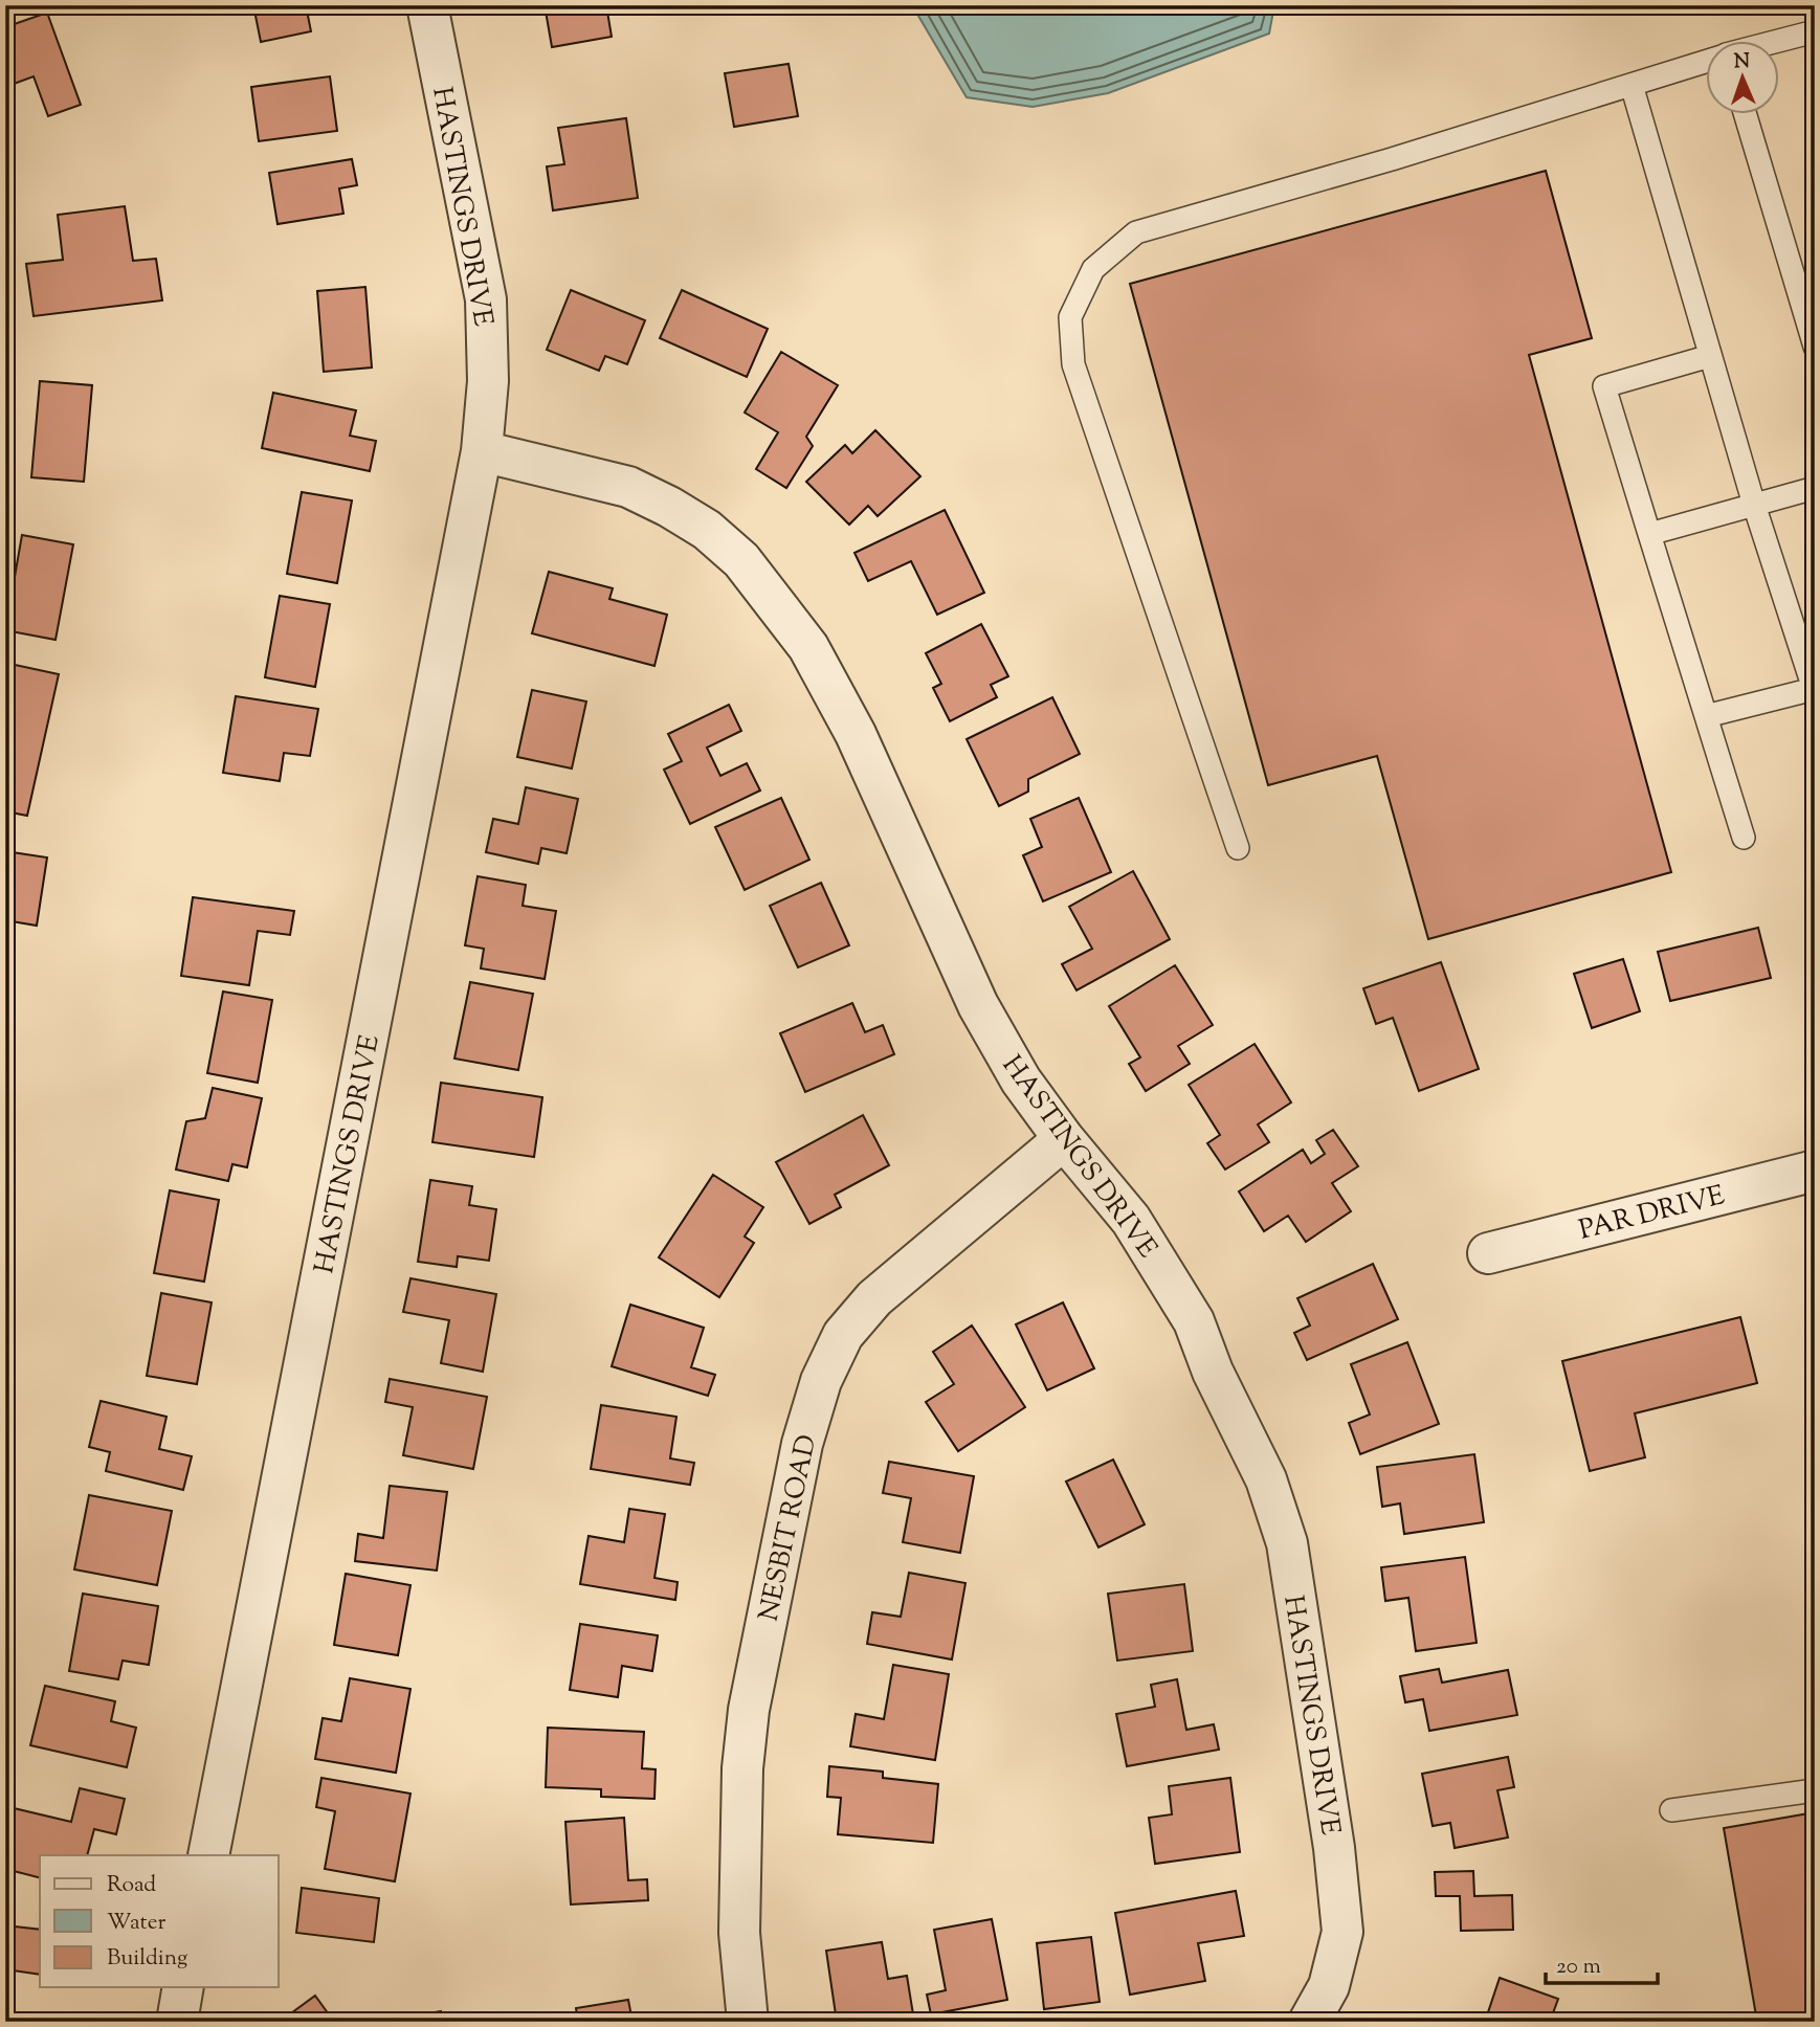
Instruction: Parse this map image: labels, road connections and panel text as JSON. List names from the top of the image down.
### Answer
{
  "streets": {
    "street": ["HASTINGS DRIVE", "PAR DRIVE", "NESBIT ROAD"]
  },
  "crossings": [
    ["HASTINGS DRIVE", "NESBIT ROAD"]
  ],
  "legend": ["Road", "Water", "Building"],
  "scale_bar": "20 m",
  "north": "top"
}
